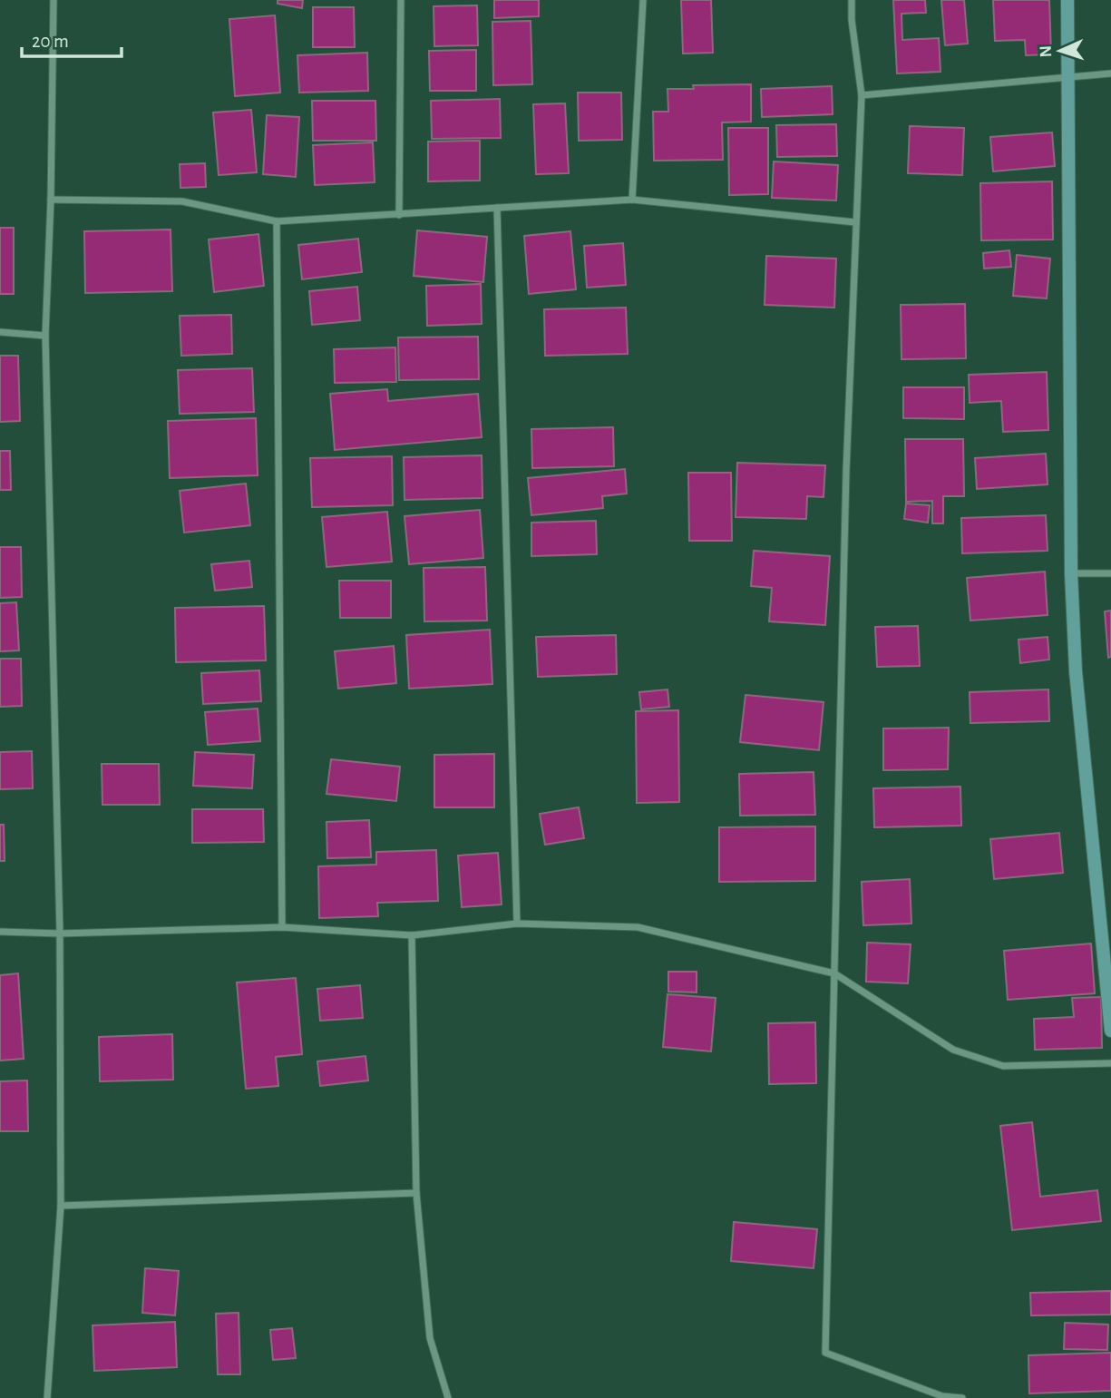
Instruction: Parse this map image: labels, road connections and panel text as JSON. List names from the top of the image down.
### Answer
{
  "scale_bar": "20 m",
  "north": "left"
}
